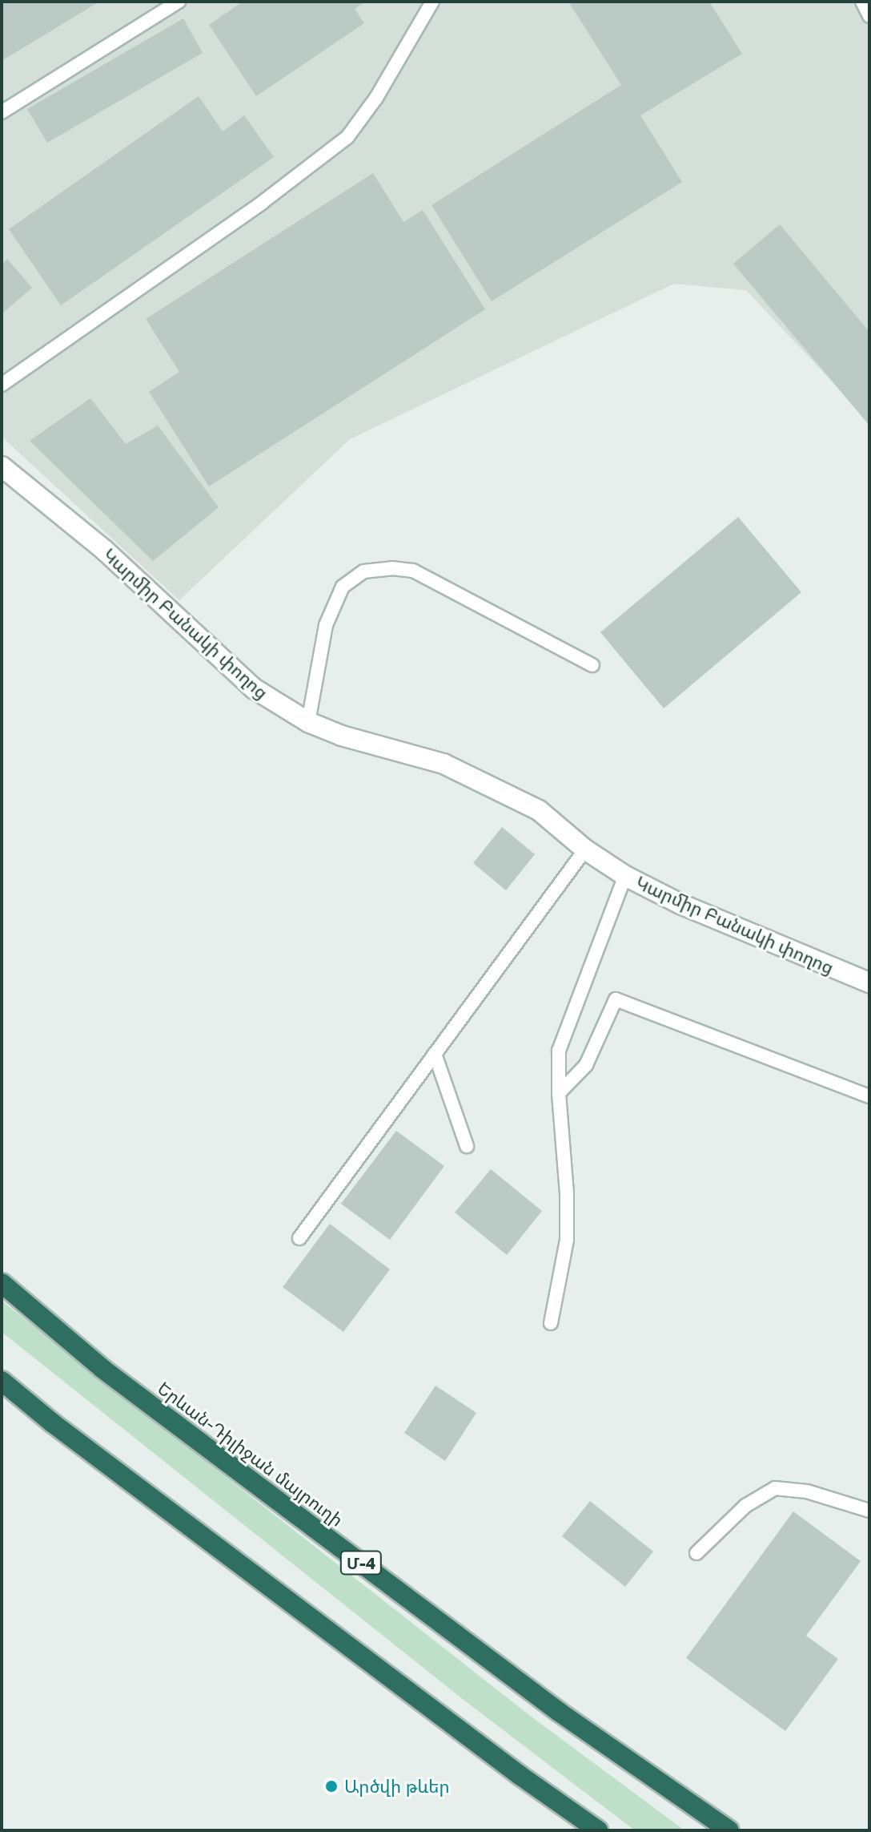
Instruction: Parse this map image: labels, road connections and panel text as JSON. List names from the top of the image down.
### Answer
{
  "streets": {
    "highway": ["Երևան-Դիլիջան մայրուղի", "Մ-4"],
    "street": ["Կարմիր Բանակի փողոց"]
  },
  "places": ["Արծվի թևեր"]
}
